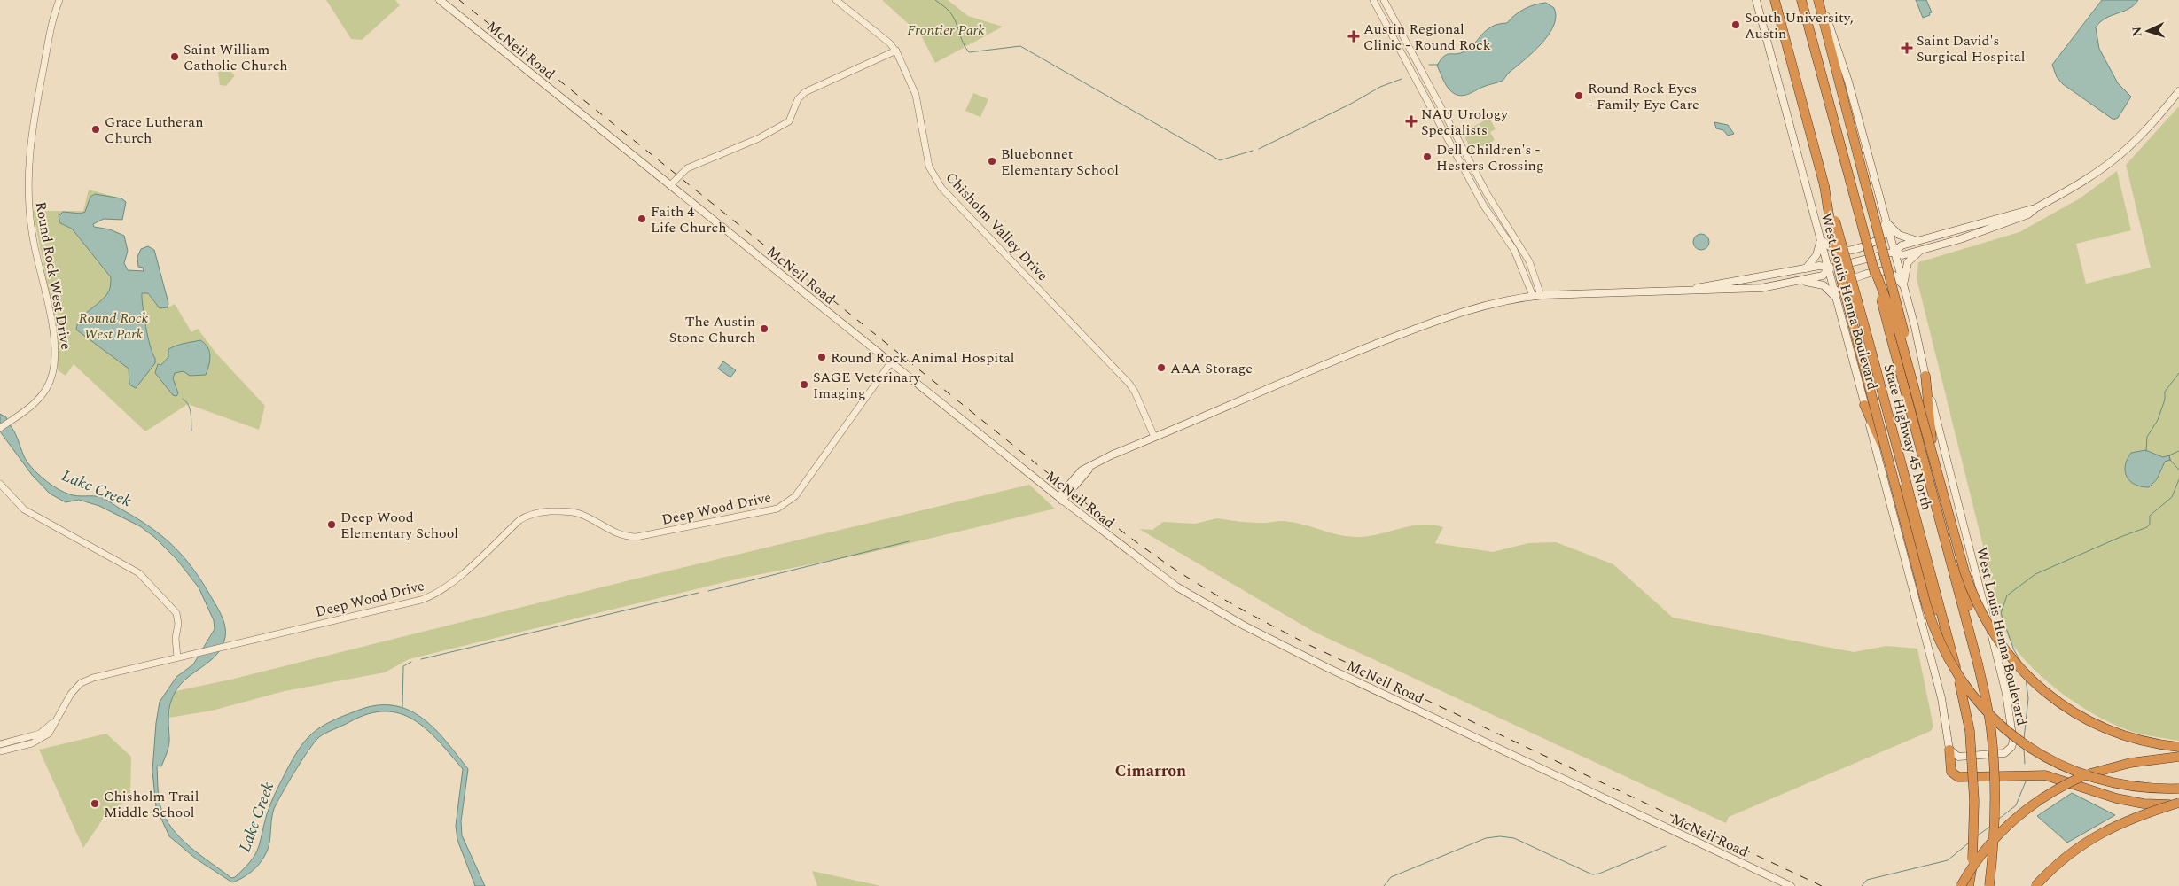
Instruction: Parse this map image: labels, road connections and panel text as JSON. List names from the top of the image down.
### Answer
{
  "streets": {
    "highway": ["State Highway 45 North"],
    "main road": ["McNeil Road", "West Louis Henna Boulevard"],
    "street": ["Chisholm Valley Drive", "Round Rock West Drive", "Deep Wood Drive"]
  },
  "crossings": [
    ["McNeil Road", "Deep Wood Drive"]
  ],
  "districts": ["Cimarron"],
  "water": ["Lake Creek"],
  "parks": ["Frontier Park", "Round Rock West Park"],
  "places": {
    "other": [
      "South University, Austin",
      "Saint William Catholic Church",
      "Round Rock Eyes - Family Eye Care",
      "Grace Lutheran Church",
      "Dell Children's - Hesters Crossing",
      "Bluebonnet Elementary School",
      "Faith 4 Life Church",
      "The Austin Stone Church",
      "Round Rock Animal Hospital",
      "AAA Storage",
      "SAGE Veterinary Imaging",
      "Deep Wood Elementary School",
      "Chisholm Trail Middle School"
    ],
    "health": ["Austin Regional Clinic - Round Rock", "Saint David's Surgical Hospital", "NAU Urology Specialists"]
  },
  "north": "left"
}
